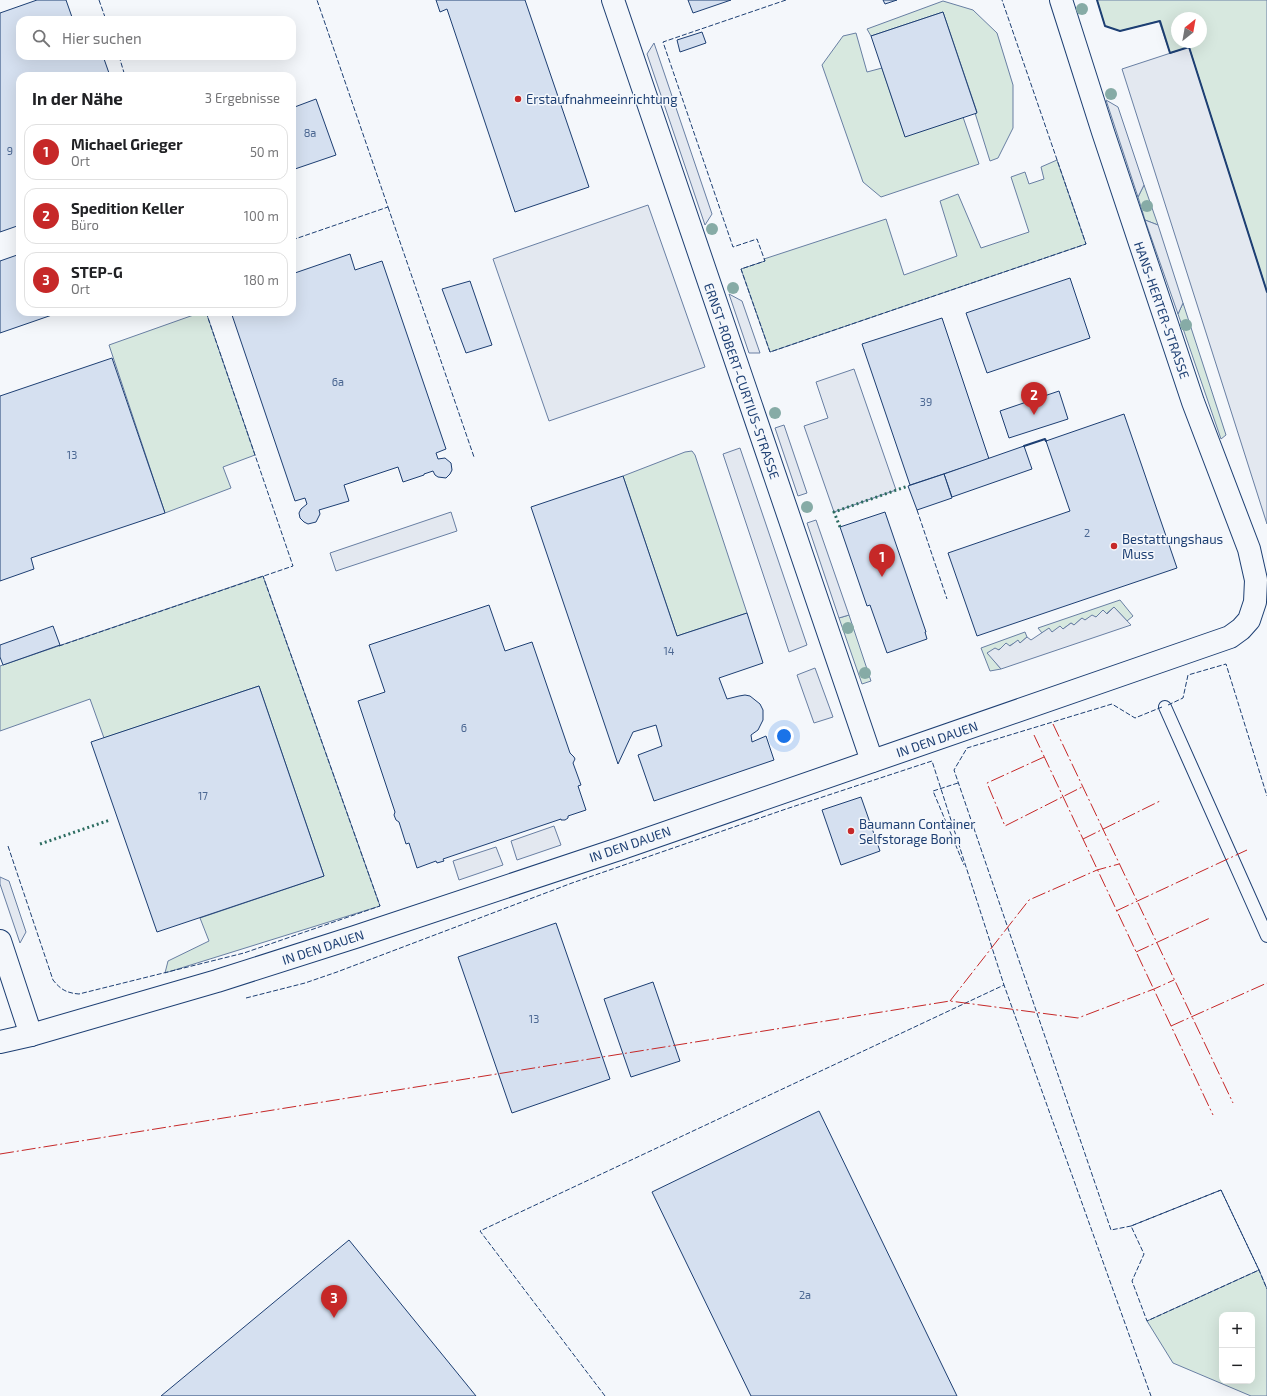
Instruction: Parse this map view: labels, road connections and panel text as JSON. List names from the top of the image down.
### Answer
{
  "streets": {
    "street": ["HANS-HERTER-STRASSE", "ERNST-ROBERT-CURTIUS-STRASSE", "IN DEN DAUEN"]
  },
  "crossings": [
    ["HANS-HERTER-STRASSE", "IN DEN DAUEN"],
    ["ERNST-ROBERT-CURTIUS-STRASSE", "IN DEN DAUEN"]
  ],
  "places": ["Erstaufnahmeeinrichtung", "Bestattungshaus Muss", "Baumann Container Selfstorage Bonn"],
  "house_numbers": [
    "8a",
    "9",
    "6a",
    "39",
    "13",
    "2",
    "14",
    "6",
    "17",
    "13",
    "2a"
  ],
  "north": "top right",
  "page": {
    "search": "Hier suchen",
    "heading": ["In der Nähe", "3 Ergebnisse"],
    "list": [
      {
        "mark": "1",
        "name": "Michael Grieger",
        "note": "Ort",
        "value": "50 m"
      },
      {
        "mark": "2",
        "name": "Spedition Keller",
        "note": "Büro",
        "value": "100 m"
      },
      {
        "mark": "3",
        "name": "STEP-G",
        "note": "Ort",
        "value": "180 m"
      }
    ],
    "pins": ["2", "1", "3"],
    "map_buttons": ["+", "−"]
  }
}
